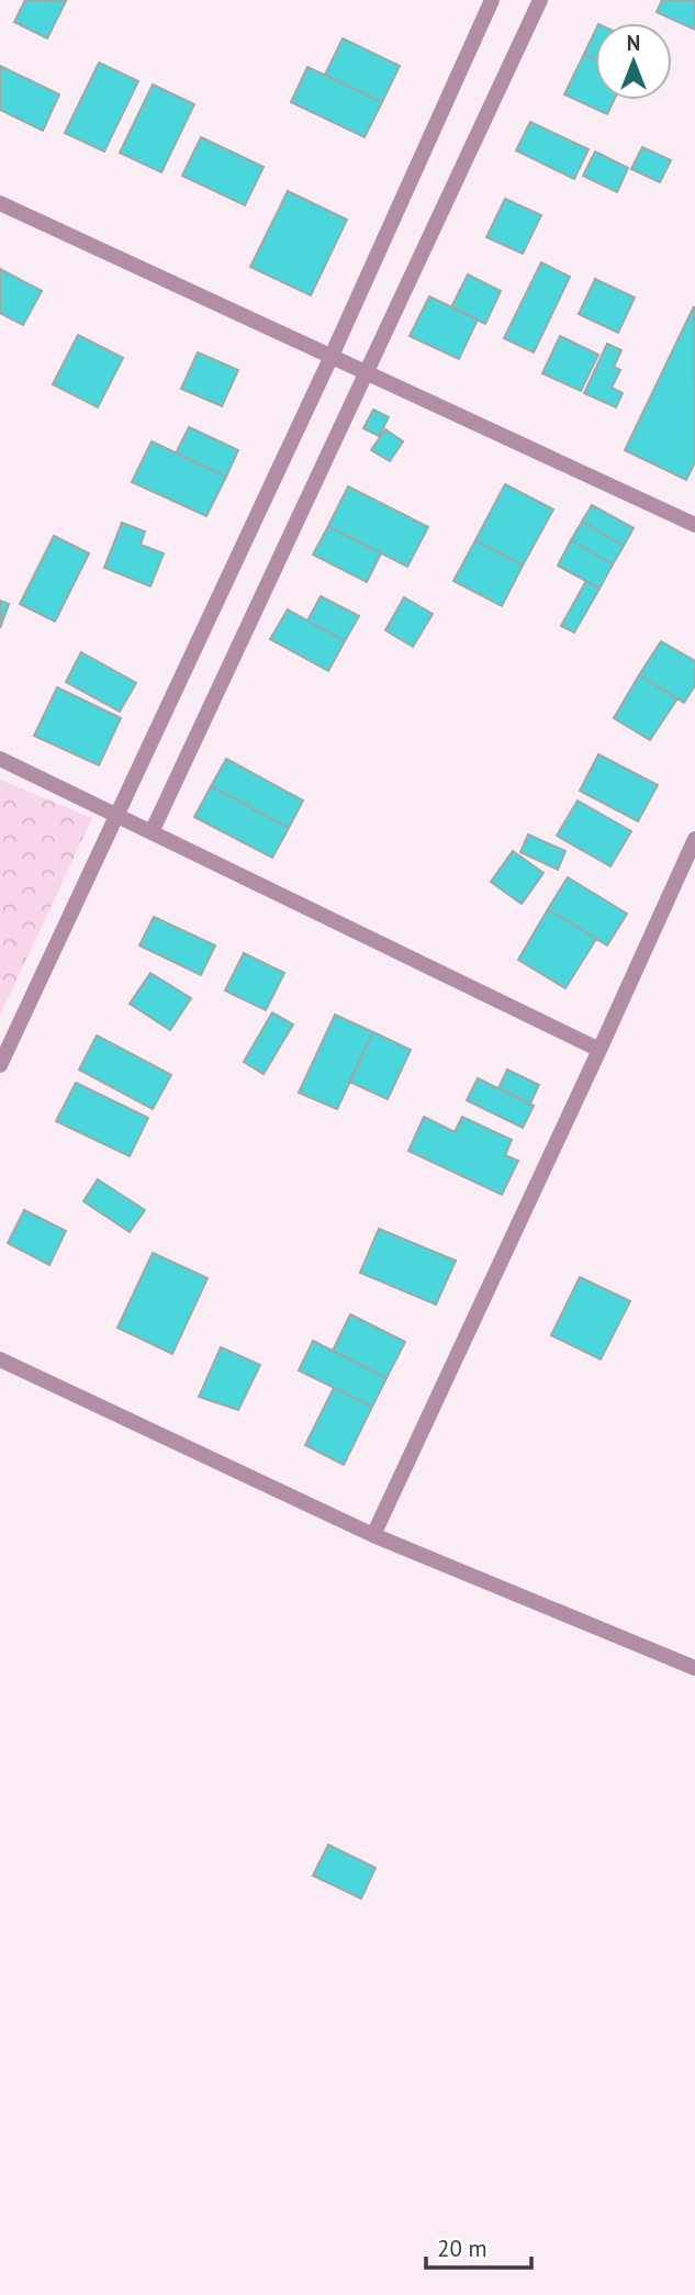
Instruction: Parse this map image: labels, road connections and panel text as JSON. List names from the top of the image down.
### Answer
{
  "scale_bar": "20 m",
  "north": "top"
}
